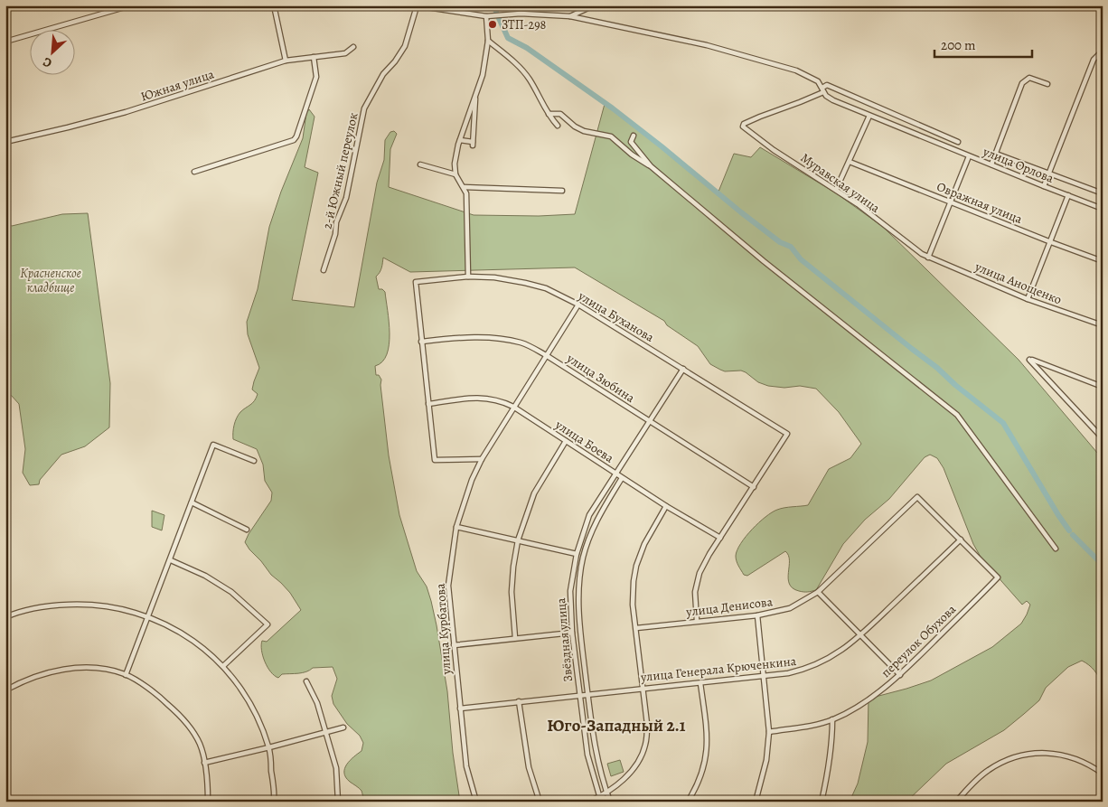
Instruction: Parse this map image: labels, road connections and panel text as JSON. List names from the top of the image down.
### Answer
{
  "streets": {
    "street": [
      "Южная улица",
      "улица Орлова",
      "2-й Южный переулок",
      "Муравская улица",
      "Овражная улица",
      "улица Анощенко",
      "улица Буханова",
      "улица Зюбина",
      "улица Боева",
      "улица Денисова",
      "улица Курбатова",
      "Звёздная улица",
      "переулок Обухова",
      "улица Генерала Крюченкина"
    ]
  },
  "crossings": [
    ["улица Орлова", "Муравская улица"],
    ["Муравская улица", "улица Анощенко"],
    ["улица Буханова", "улица Зюбина"],
    ["улица Буханова", "улица Курбатова"],
    ["улица Буханова", "Звёздная улица"],
    ["улица Зюбина", "улица Курбатова"],
    ["улица Зюбина", "Звёздная улица"],
    ["улица Боева", "улица Курбатова"],
    ["улица Боева", "Звёздная улица"],
    ["улица Денисова", "переулок Обухова"],
    ["улица Денисова", "улица Генерала Крюченкина"],
    ["улица Курбатова", "улица Генерала Крюченкина"],
    ["Звёздная улица", "улица Генерала Крюченкина"],
    ["переулок Обухова", "улица Генерала Крюченкина"]
  ],
  "districts": ["Юго-Западный 2.1"],
  "parks": ["Красненское кладбище"],
  "places": ["ЗТП-298"],
  "scale_bar": "200 m",
  "north": "bottom left"
}
